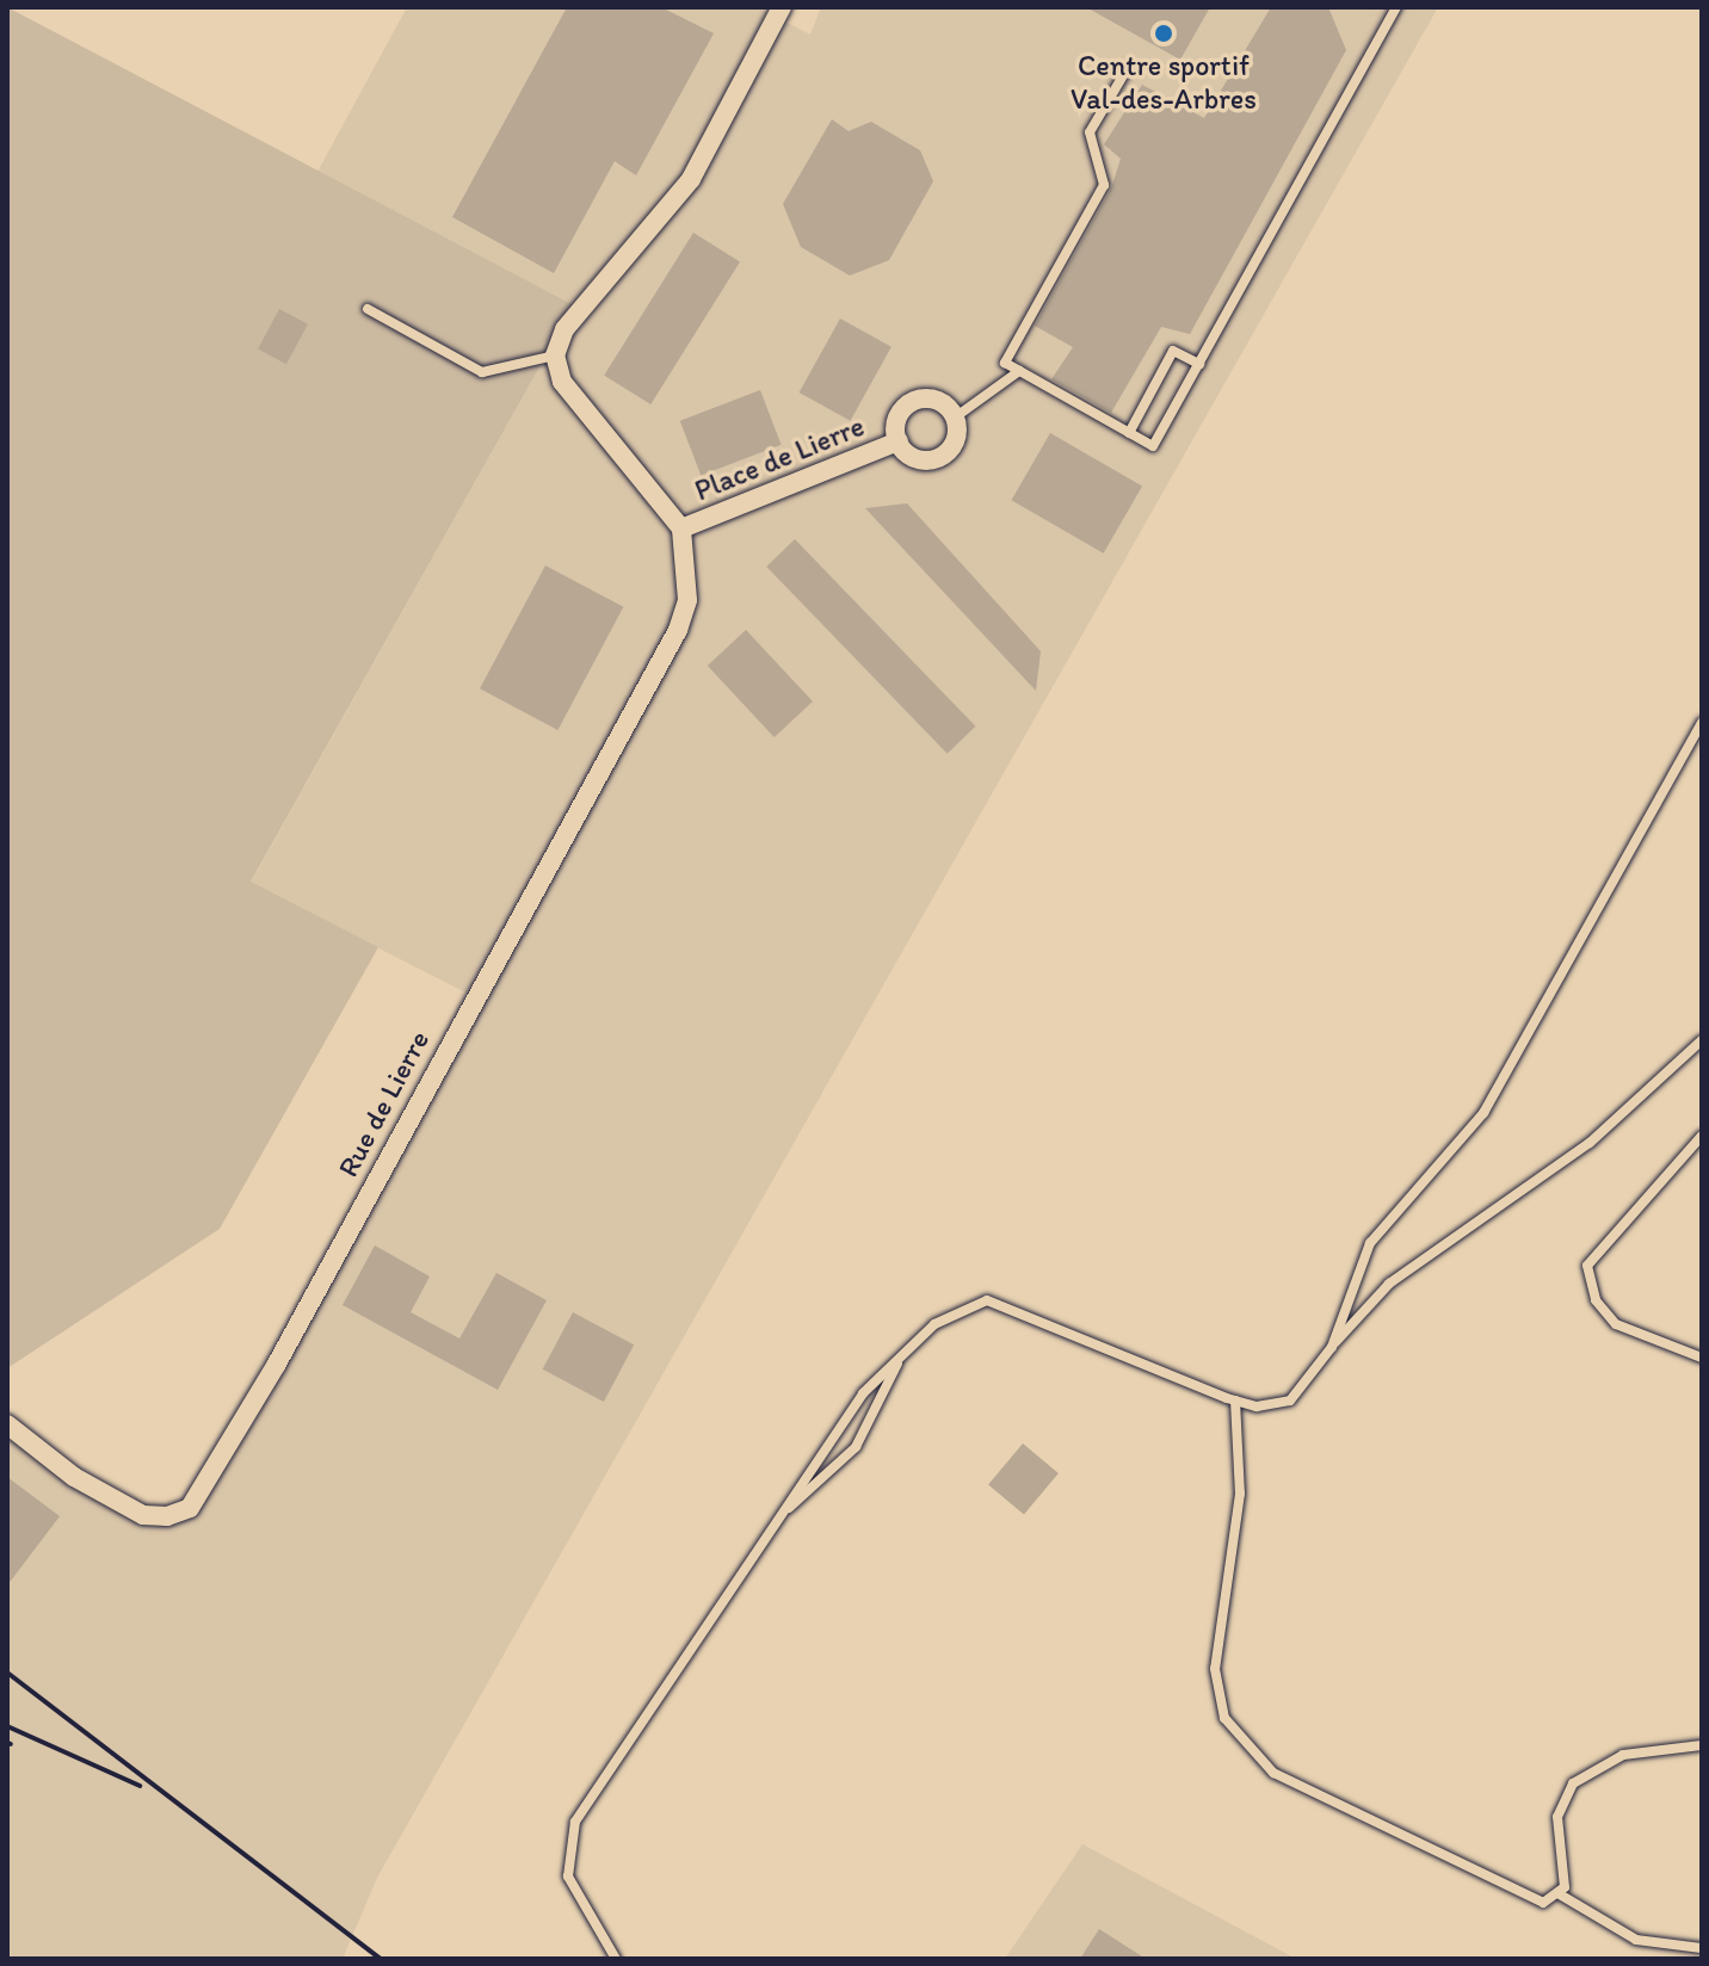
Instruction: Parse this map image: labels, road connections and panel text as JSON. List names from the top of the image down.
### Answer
{
  "streets": {
    "street": ["Place de Lierre", "Rue de Lierre"]
  },
  "crossings": [
    ["Place de Lierre", "Rue de Lierre"]
  ],
  "places": ["Centre sportif Val-des-Arbres"]
}
